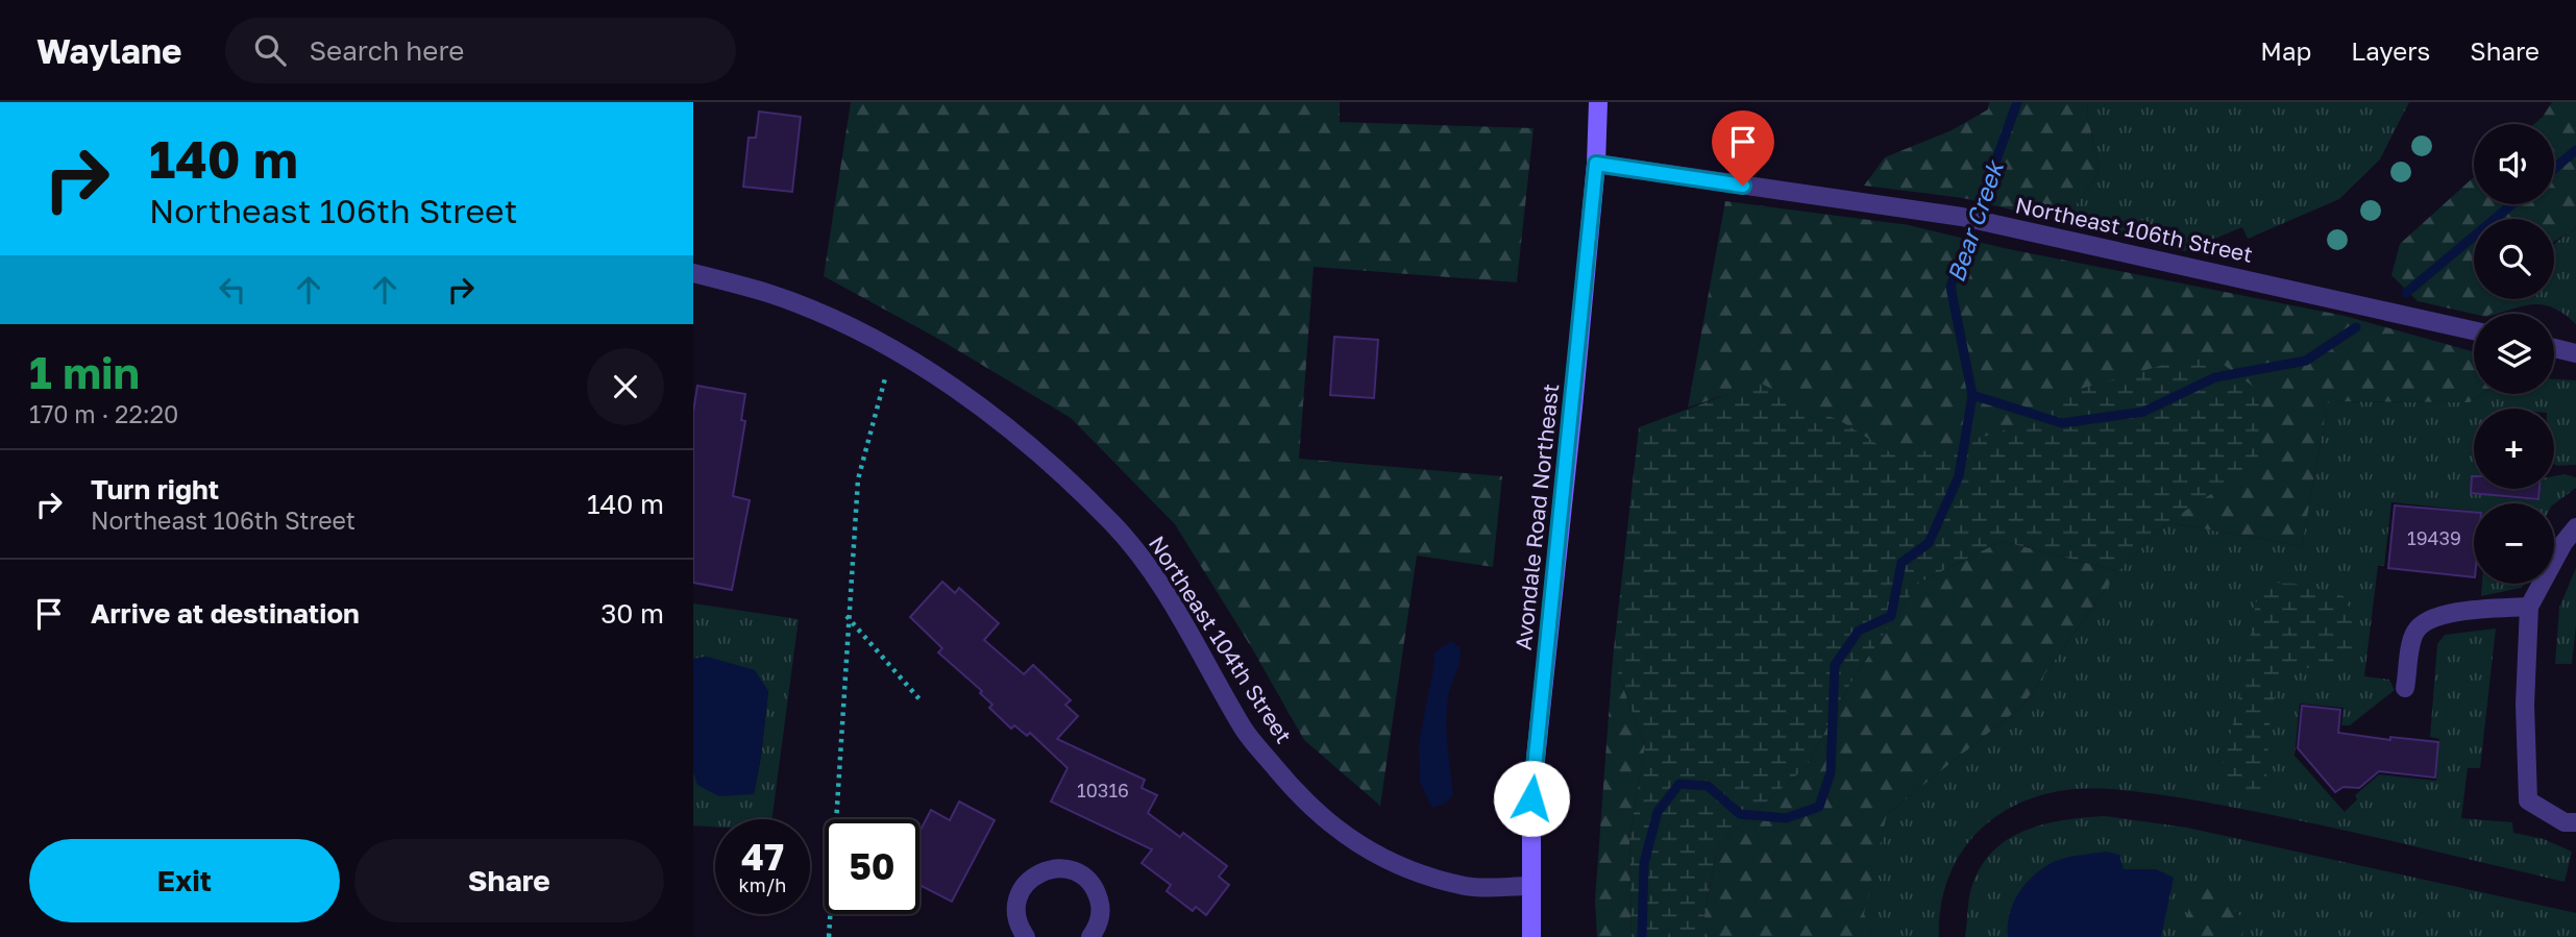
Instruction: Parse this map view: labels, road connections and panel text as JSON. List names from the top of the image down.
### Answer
{
  "streets": {
    "main road": ["Avondale Road Northeast"],
    "street": ["Northeast 106th Street", "Northeast 104th Street"]
  },
  "crossings": [
    ["Northeast 106th Street", "Avondale Road Northeast"],
    ["Avondale Road Northeast", "Northeast 104th Street"]
  ],
  "water": ["Bear Creek"],
  "house_numbers": ["19439", "10316"],
  "page": {
    "header": "Waylane",
    "search": "Search here",
    "nav": ["Map", "Layers", "Share"],
    "turn": ["140 m", "Northeast 106th Street"],
    "map_buttons": ["+", "−"],
    "heading": ["1 min", "170 m · 22:20"],
    "list": [
      {
        "name": "Turn right",
        "note": "Northeast 106th Street",
        "value": "140 m"
      },
      {
        "name": "Arrive at destination",
        "value": "30 m"
      }
    ],
    "speed": "47 km/h",
    "limit": "50",
    "buttons": ["Exit", "Share"]
  }
}
